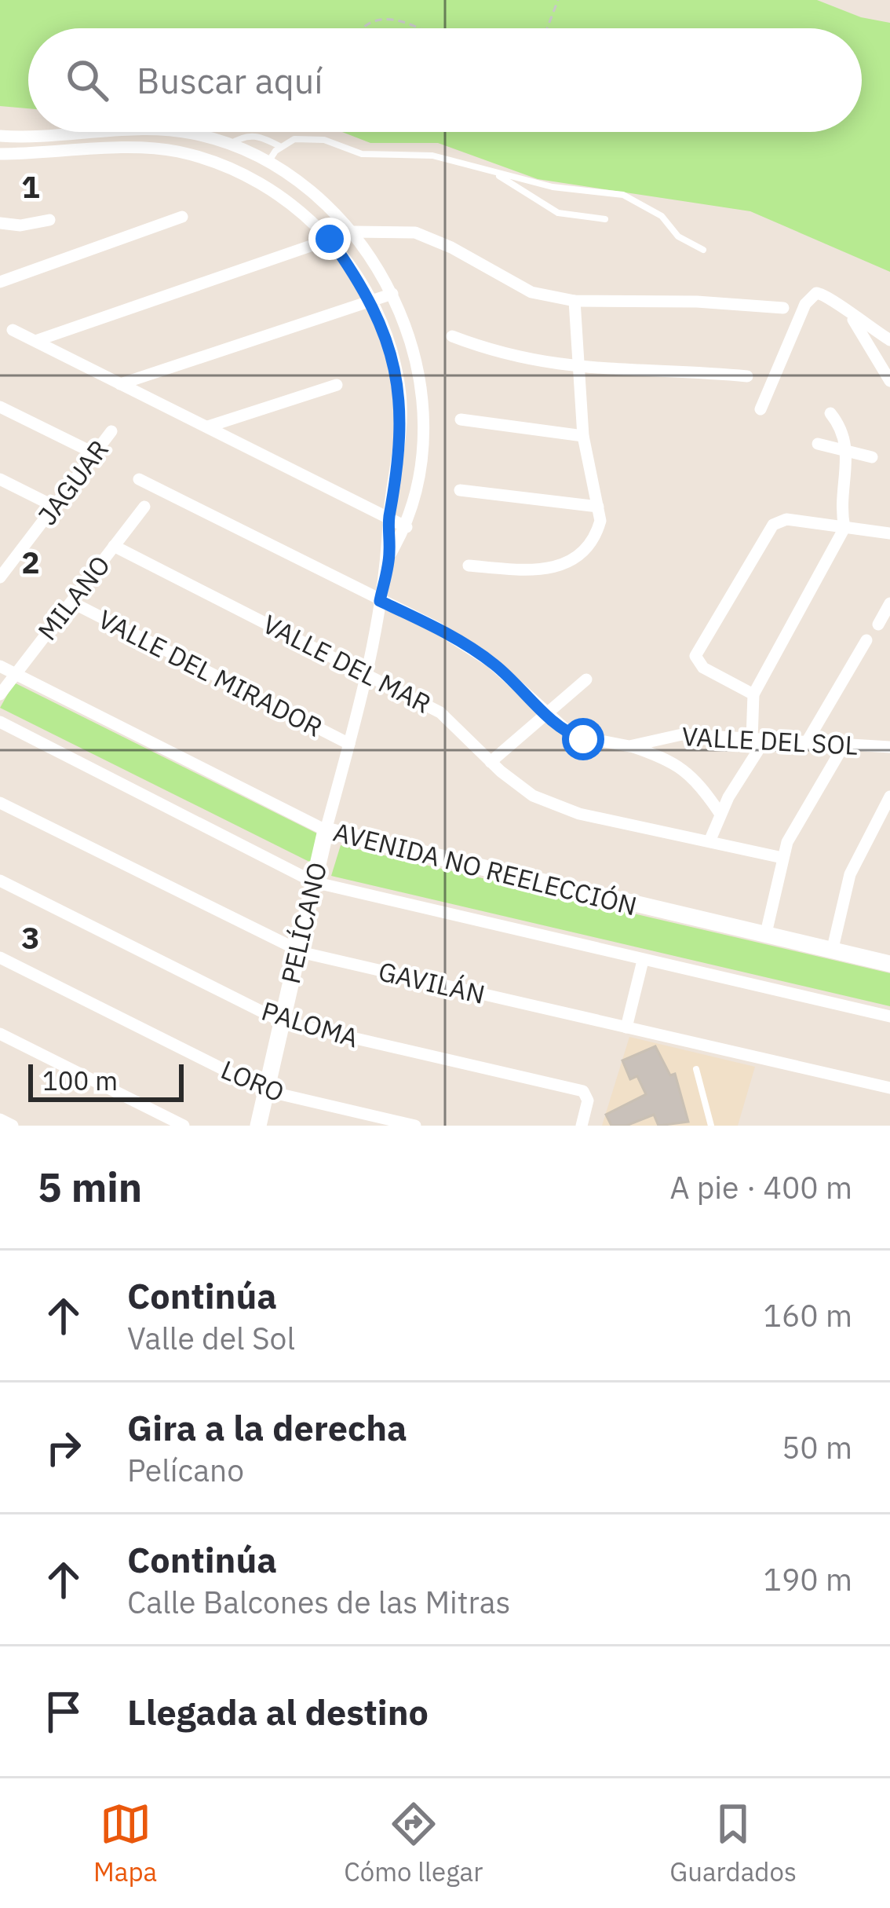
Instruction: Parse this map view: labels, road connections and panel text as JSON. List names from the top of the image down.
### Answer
{
  "streets": {
    "street": [
      "JAGUAR",
      "MILANO",
      "VALLE DEL MAR",
      "VALLE DEL MIRADOR",
      "VALLE DEL SOL",
      "AVENIDA NO REELECCIÓN",
      "PELÍCANO",
      "GAVILÁN",
      "PALOMA",
      "LORO"
    ]
  },
  "crossings": [
    ["MILANO", "VALLE DEL MAR"],
    ["MILANO", "VALLE DEL MIRADOR"],
    ["MILANO", "AVENIDA NO REELECCIÓN"],
    ["VALLE DEL MAR", "PELÍCANO"],
    ["VALLE DEL MIRADOR", "PELÍCANO"],
    ["VALLE DEL SOL", "PELÍCANO"],
    ["AVENIDA NO REELECCIÓN", "PELÍCANO"],
    ["PELÍCANO", "GAVILÁN"],
    ["PELÍCANO", "PALOMA"],
    ["PELÍCANO", "LORO"]
  ],
  "scale_bar": "100 m",
  "page": {
    "search": "Buscar aquí",
    "scale": "100 m",
    "heading": ["5 min", "A pie · 400 m"],
    "list": [
      ["Continúa", "Valle del Sol", "160 m"],
      ["Gira a la derecha", "Pelícano", "50 m"],
      ["Continúa", "Calle Balcones de las Mitras", "190 m"],
      "Llegada al destino"
    ],
    "nav": ["Mapa", "Cómo llegar", "Guardados"]
  },
  "grid": {
    "rows": ["1", "2", "3"]
  }
}
